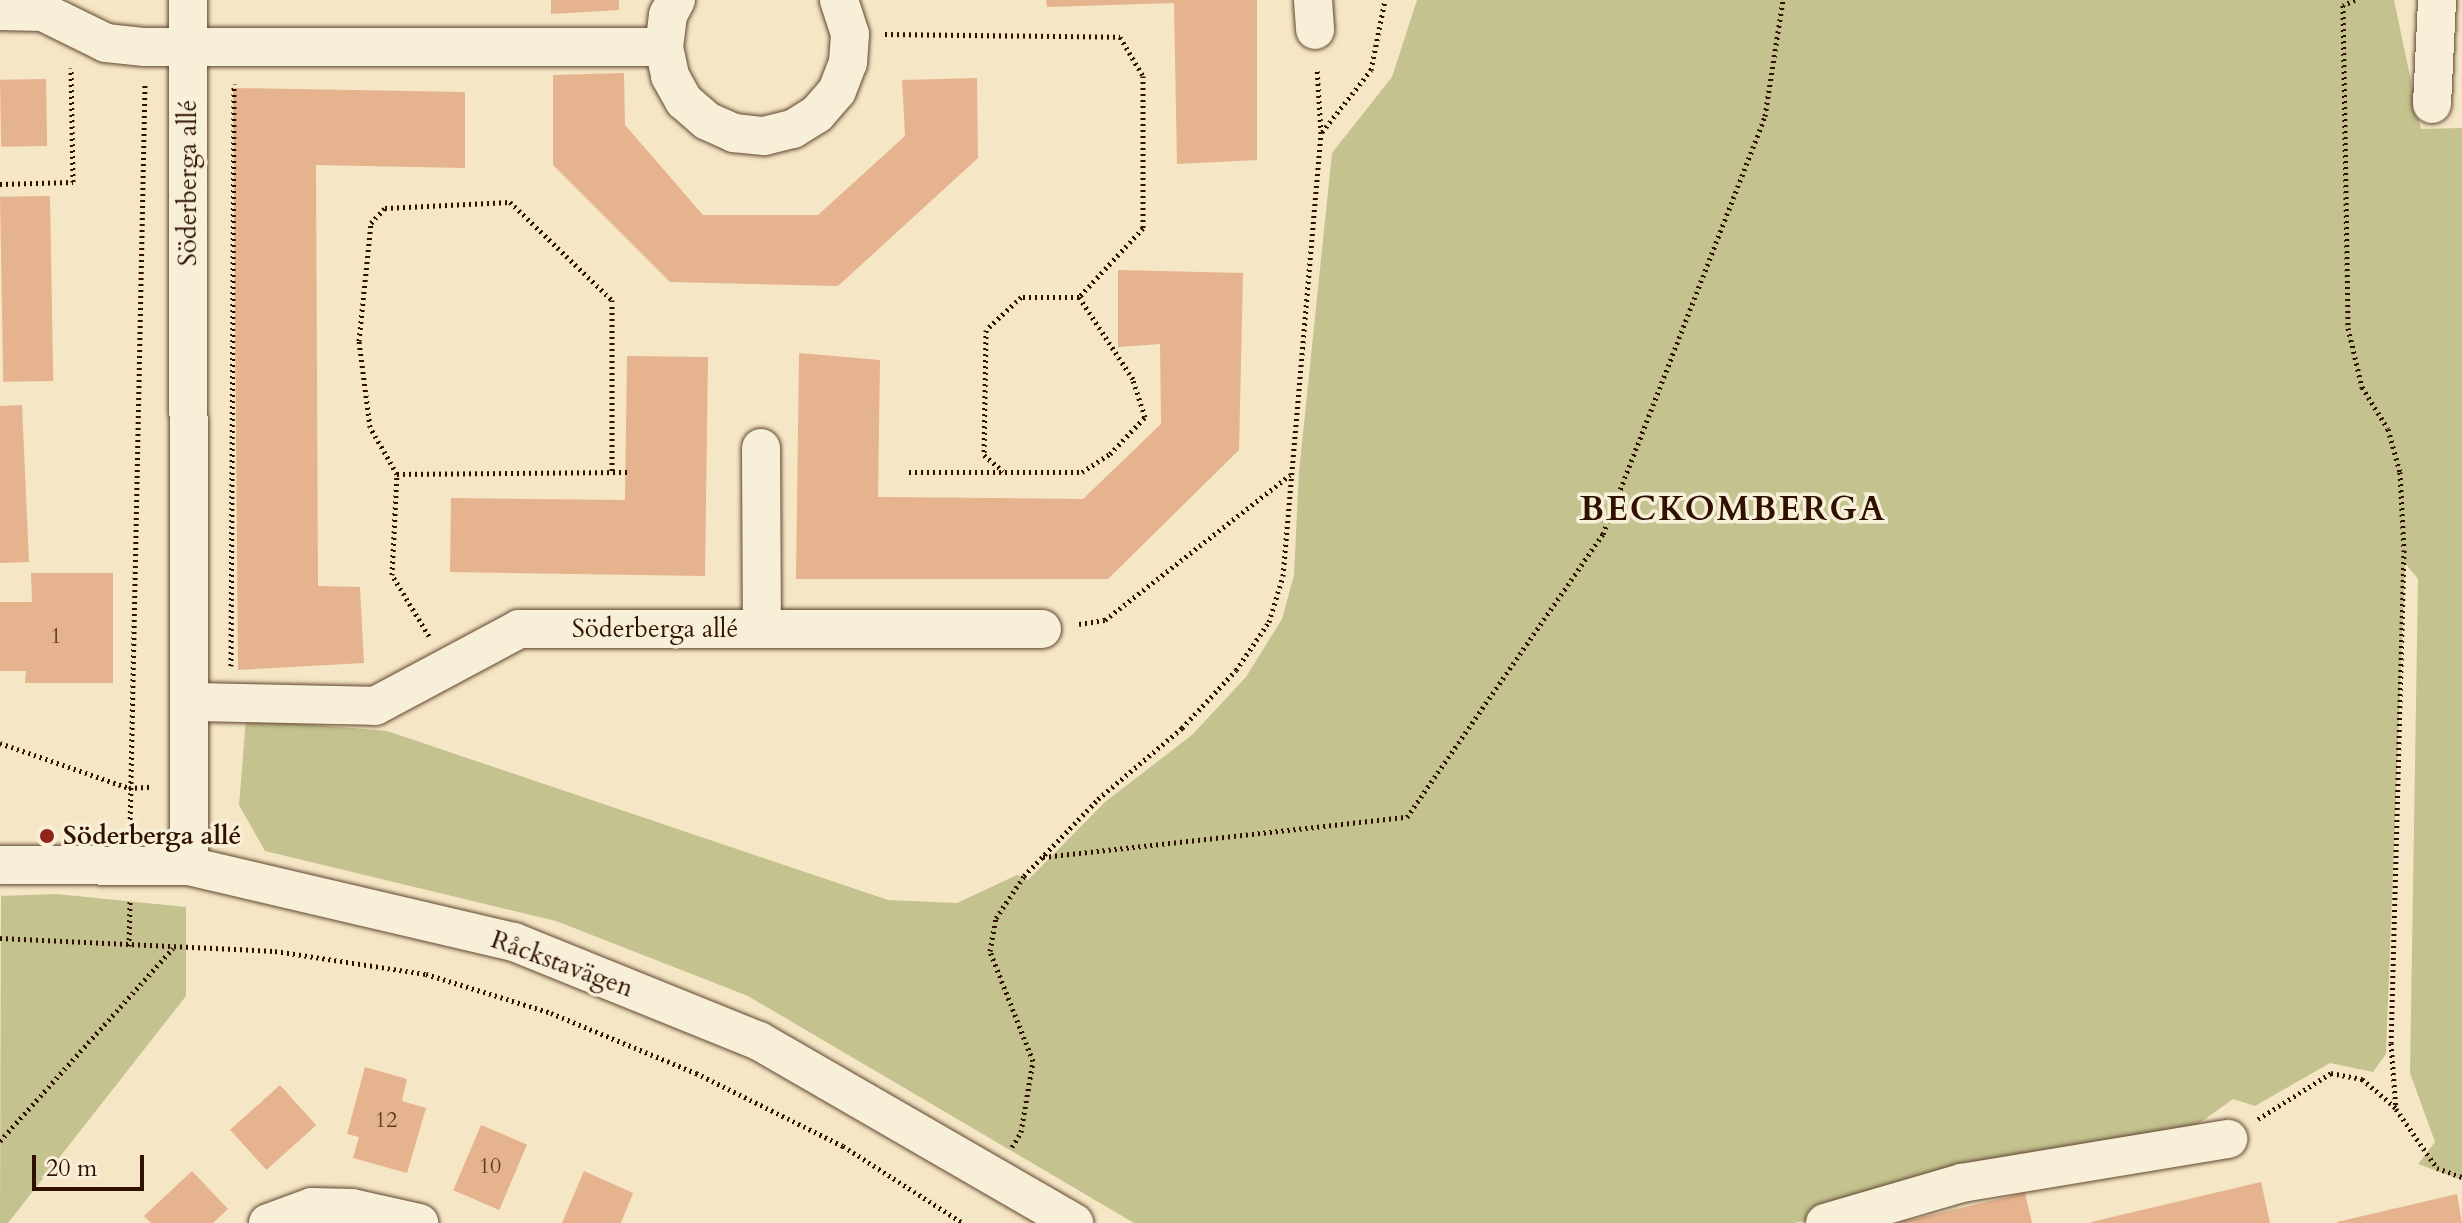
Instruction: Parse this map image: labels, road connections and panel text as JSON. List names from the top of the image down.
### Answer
{
  "streets": {
    "street": ["Söderberga allé", "Råckstavägen"]
  },
  "crossings": [
    ["Söderberga allé", "Råckstavägen"]
  ],
  "districts": ["BECKOMBERGA"],
  "places": ["Söderberga allé"],
  "house_numbers": ["1", "12", "10"],
  "scale_bar": "20 m"
}
